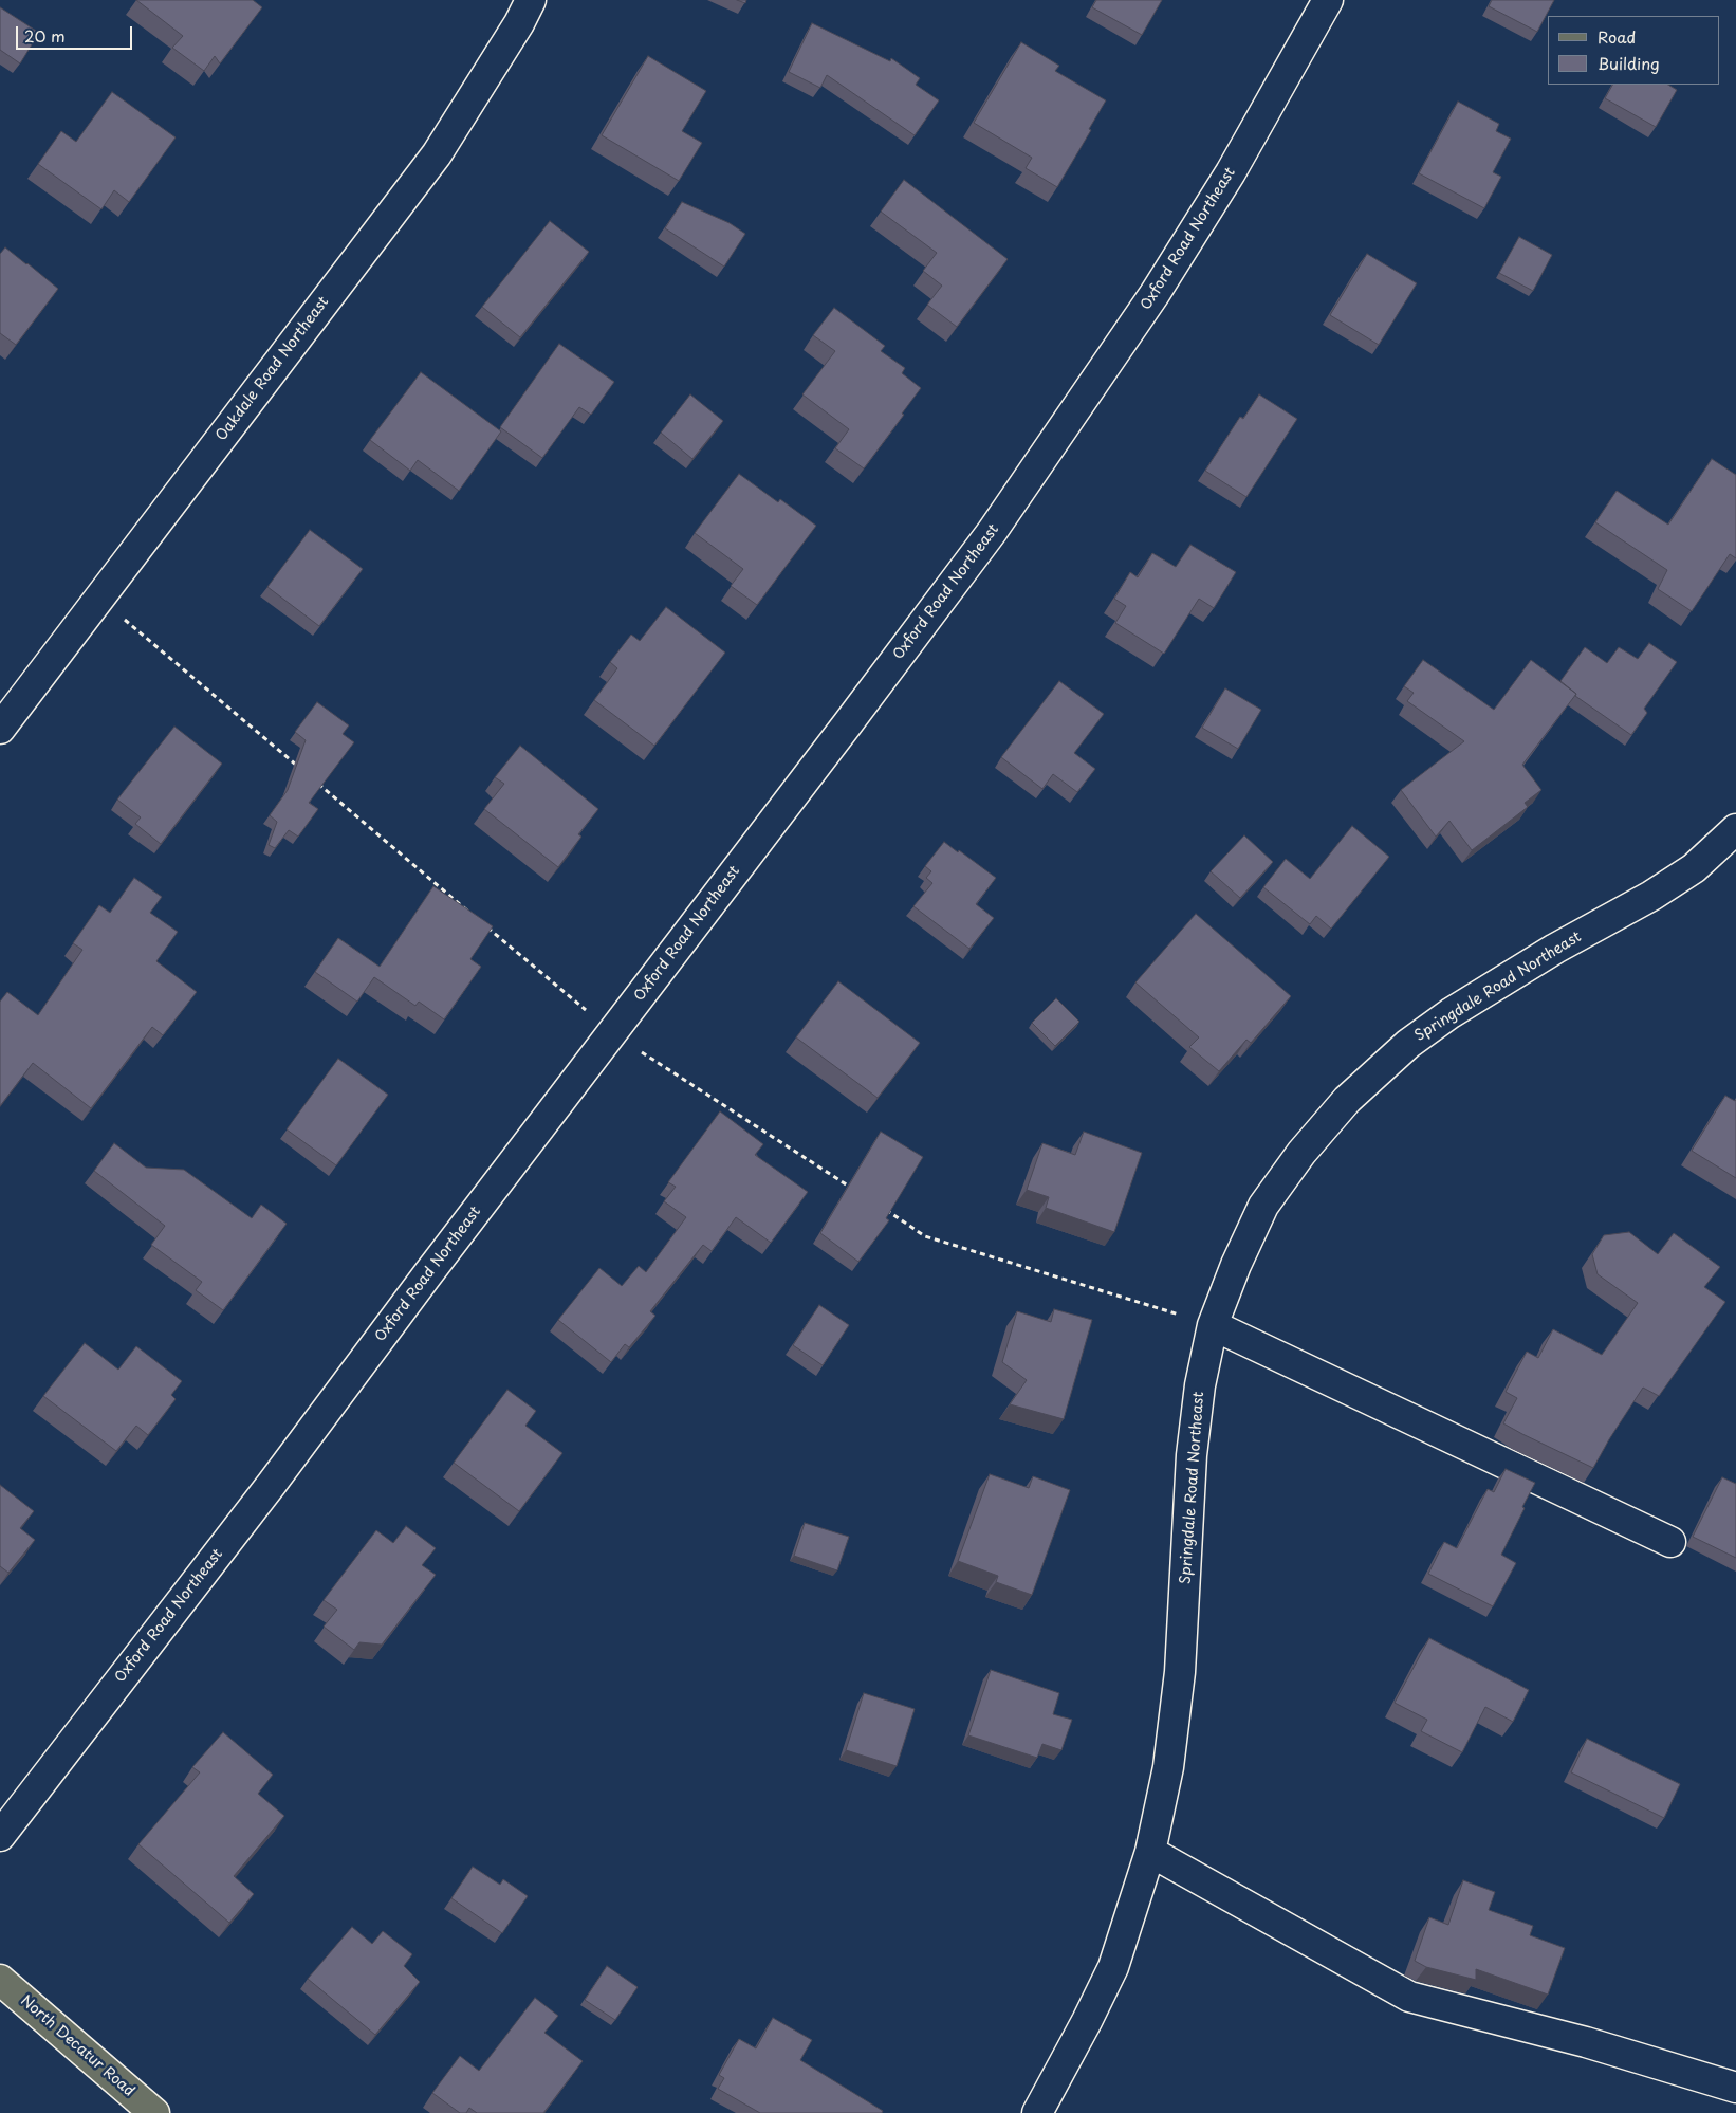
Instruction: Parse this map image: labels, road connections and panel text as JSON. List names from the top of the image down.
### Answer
{
  "streets": {
    "main road": ["North Decatur Road"],
    "street": ["Oxford Road Northeast", "Oakdale Road Northeast", "Springdale Road Northeast"]
  },
  "legend": ["Road", "Building"],
  "scale_bar": "20 m"
}
